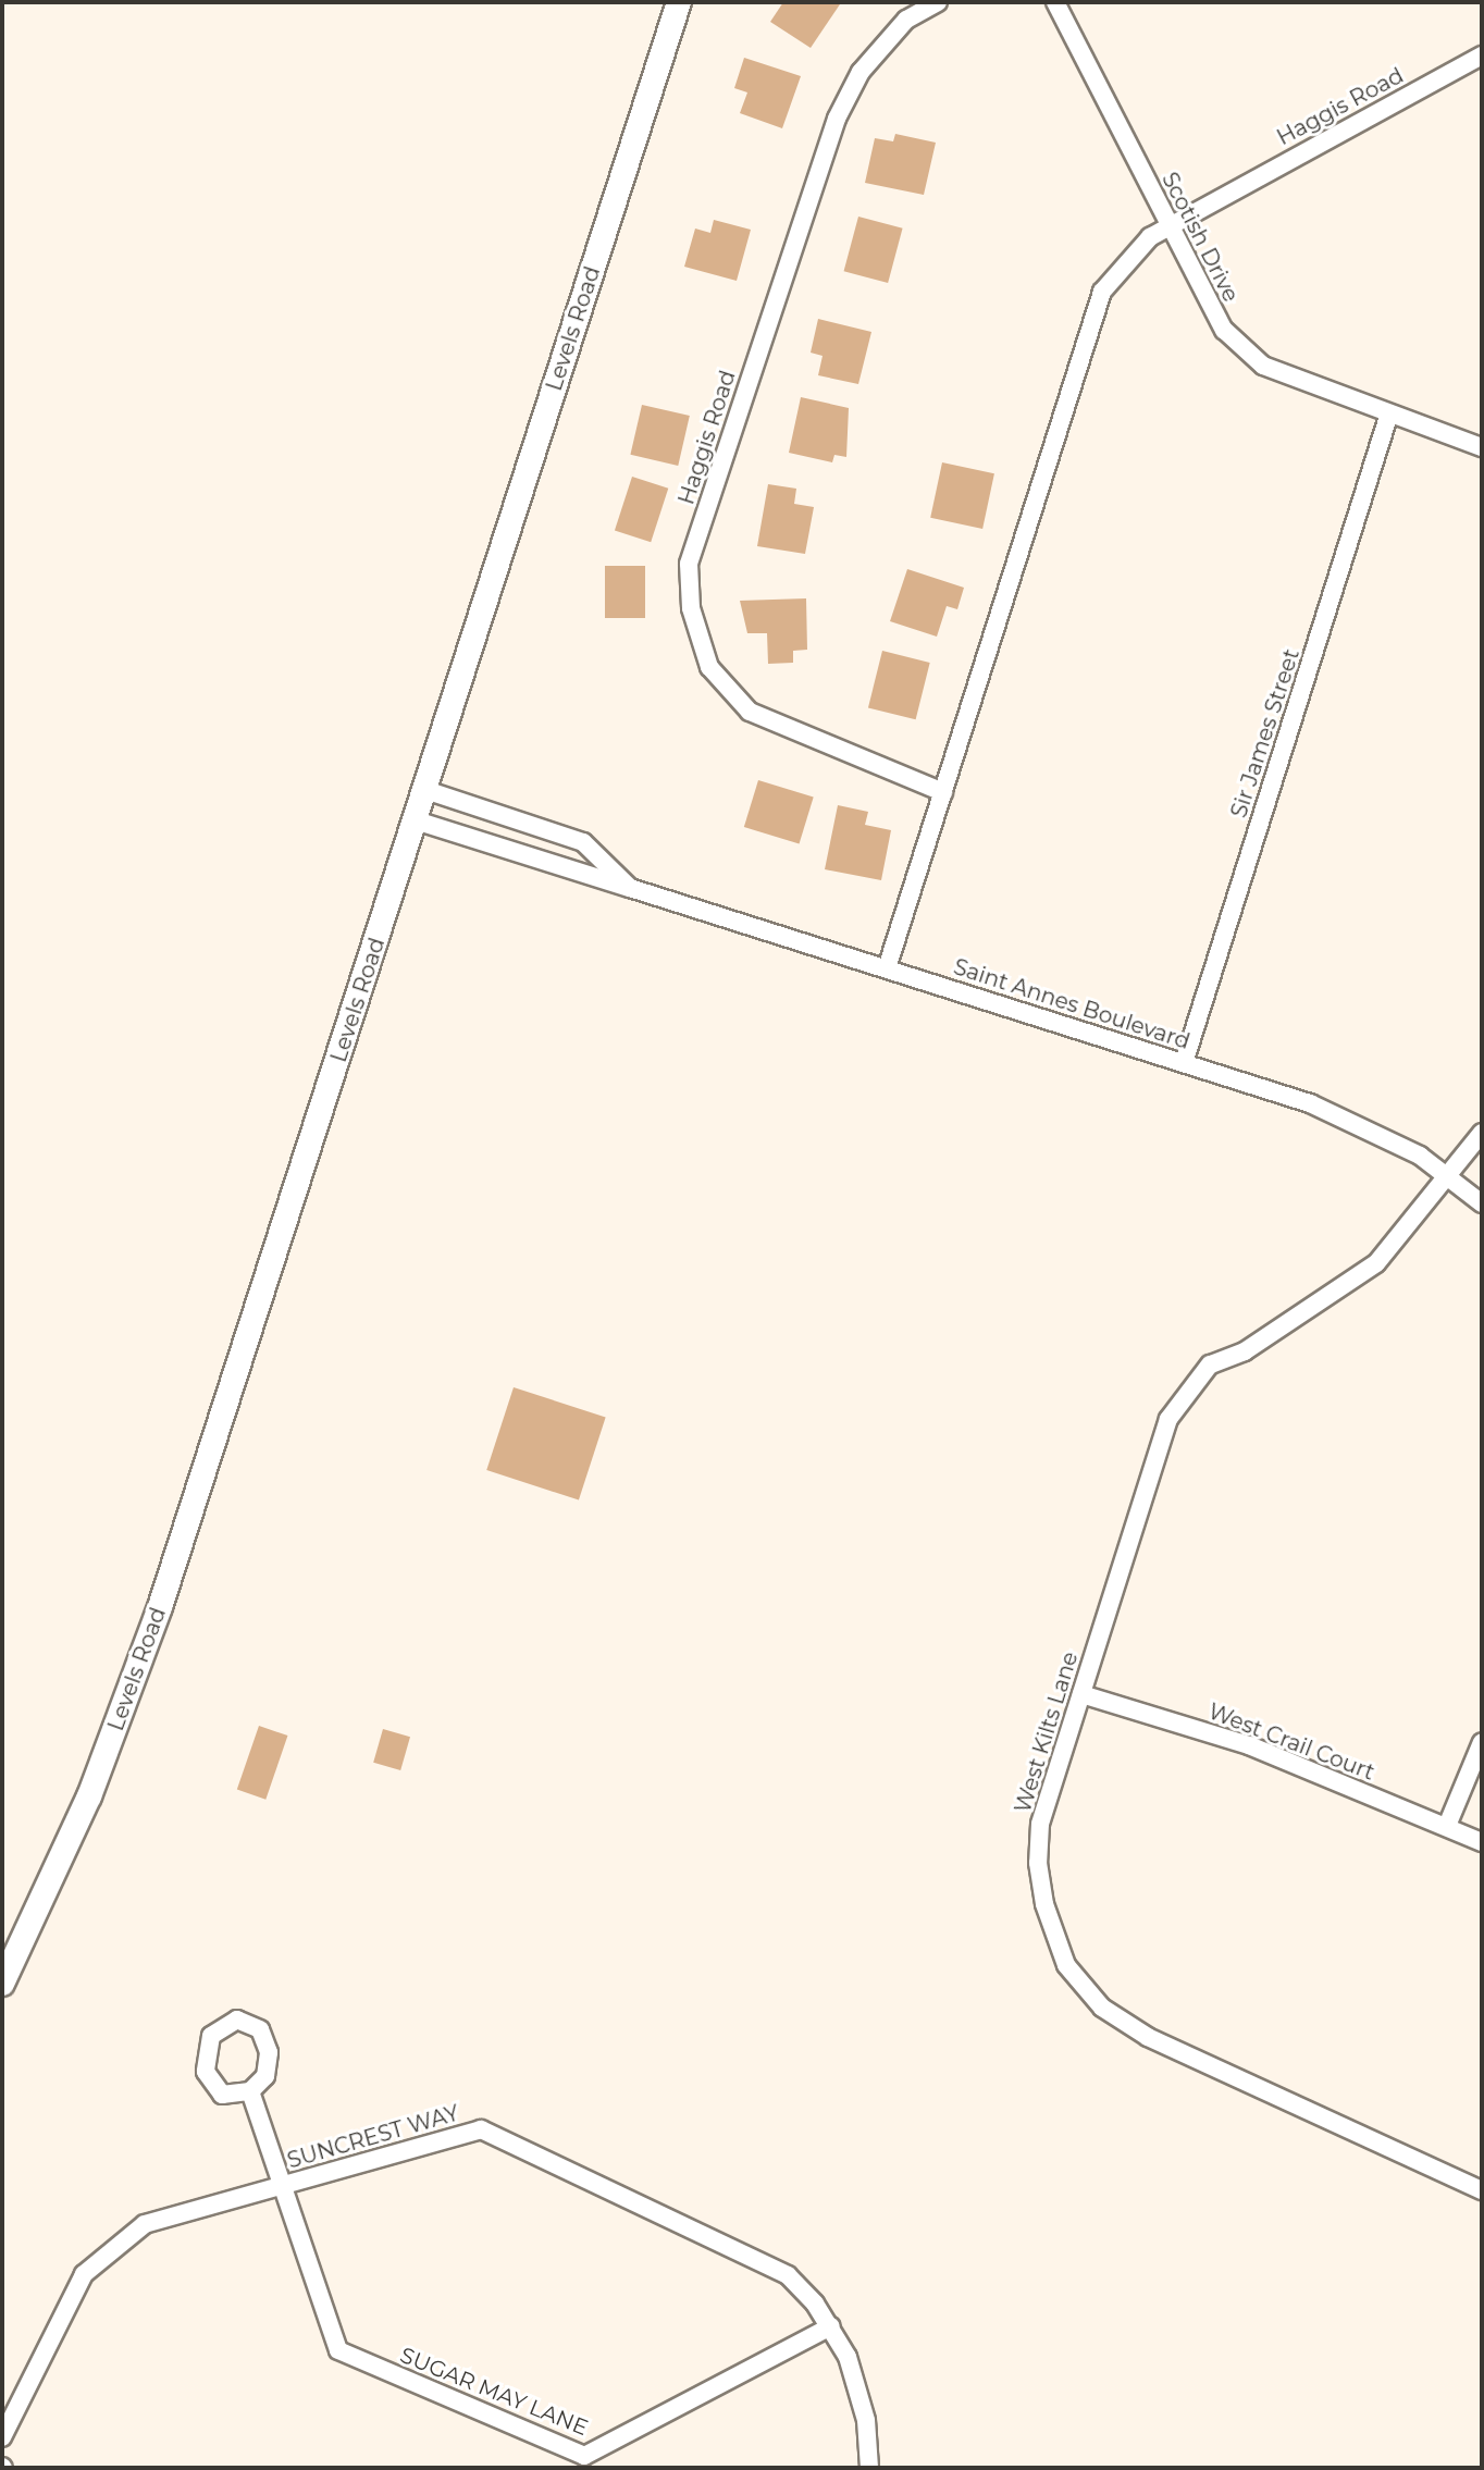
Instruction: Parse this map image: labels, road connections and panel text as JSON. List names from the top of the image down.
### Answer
{
  "streets": {
    "main road": ["Levels Road"],
    "street": [
      "Haggis Road",
      "Scotish Drive",
      "Sir James Street",
      "Saint Annes Boulevard",
      "West Kilts Lane",
      "West Crail Court",
      "SUNCREST WAY",
      "SUGAR MAY LANE"
    ]
  },
  "crossings": [
    ["Haggis Road", "Scotish Drive"],
    ["Haggis Road", "Saint Annes Boulevard"],
    ["Scotish Drive", "Sir James Street"],
    ["Levels Road", "Saint Annes Boulevard"],
    ["Sir James Street", "Saint Annes Boulevard"],
    ["Saint Annes Boulevard", "West Kilts Lane"],
    ["West Kilts Lane", "West Crail Court"],
    ["SUNCREST WAY", "SUGAR MAY LANE"]
  ]
}
